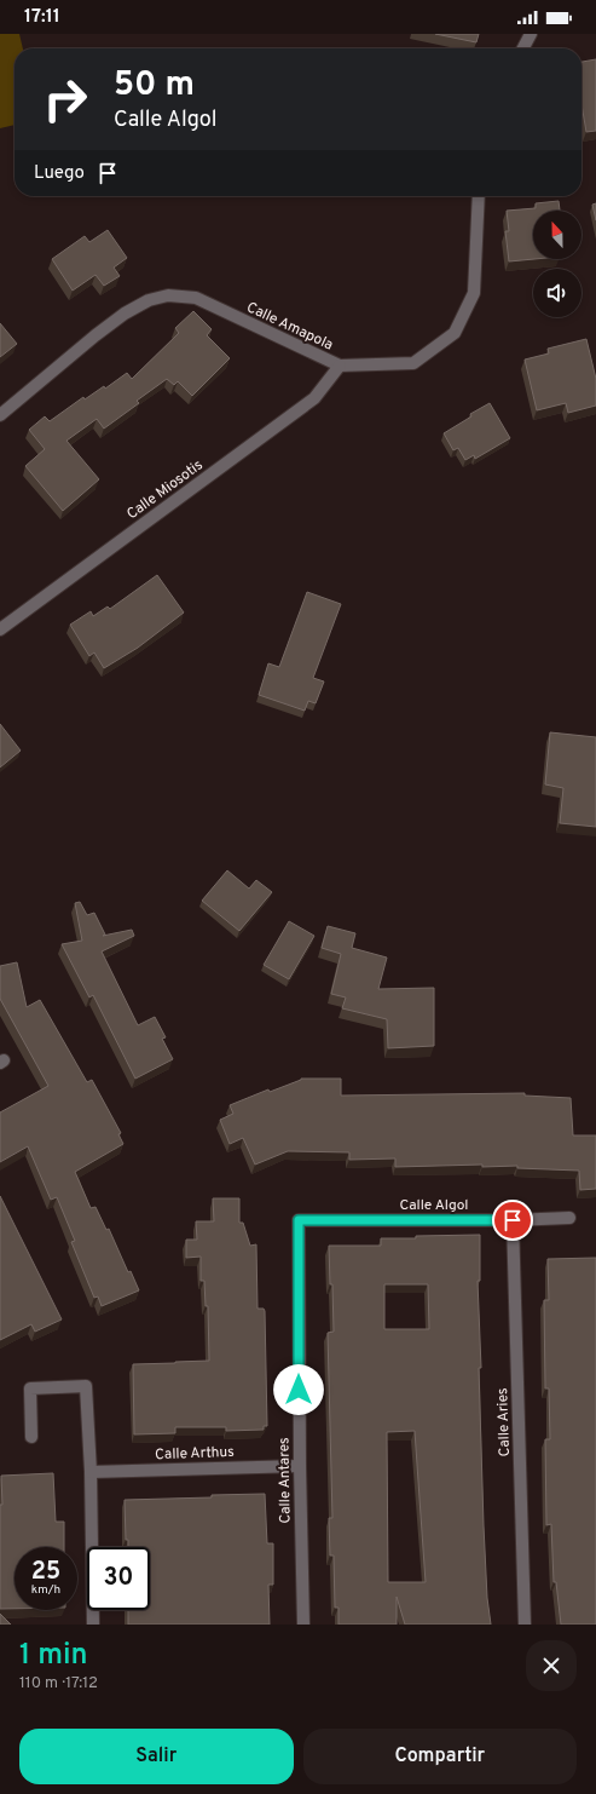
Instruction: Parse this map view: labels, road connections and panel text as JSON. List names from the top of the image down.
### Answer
{
  "streets": {
    "street": [
      "Calle Amapola",
      "Calle Miosotis",
      "Calle Algol",
      "Calle Aries",
      "Calle Arthus",
      "Calle Antares"
    ]
  },
  "crossings": [
    ["Calle Amapola", "Calle Miosotis"],
    ["Calle Algol", "Calle Aries"],
    ["Calle Algol", "Calle Antares"],
    ["Calle Arthus", "Calle Antares"]
  ],
  "north": "top",
  "page": {
    "status": "17:11",
    "turn": ["50 m", "Calle Algol"],
    "then": "Luego",
    "speed": "25 km/h",
    "limit": "30",
    "heading": ["1 min", "110 m · 17:12"],
    "buttons": ["Salir", "Compartir"]
  }
}
